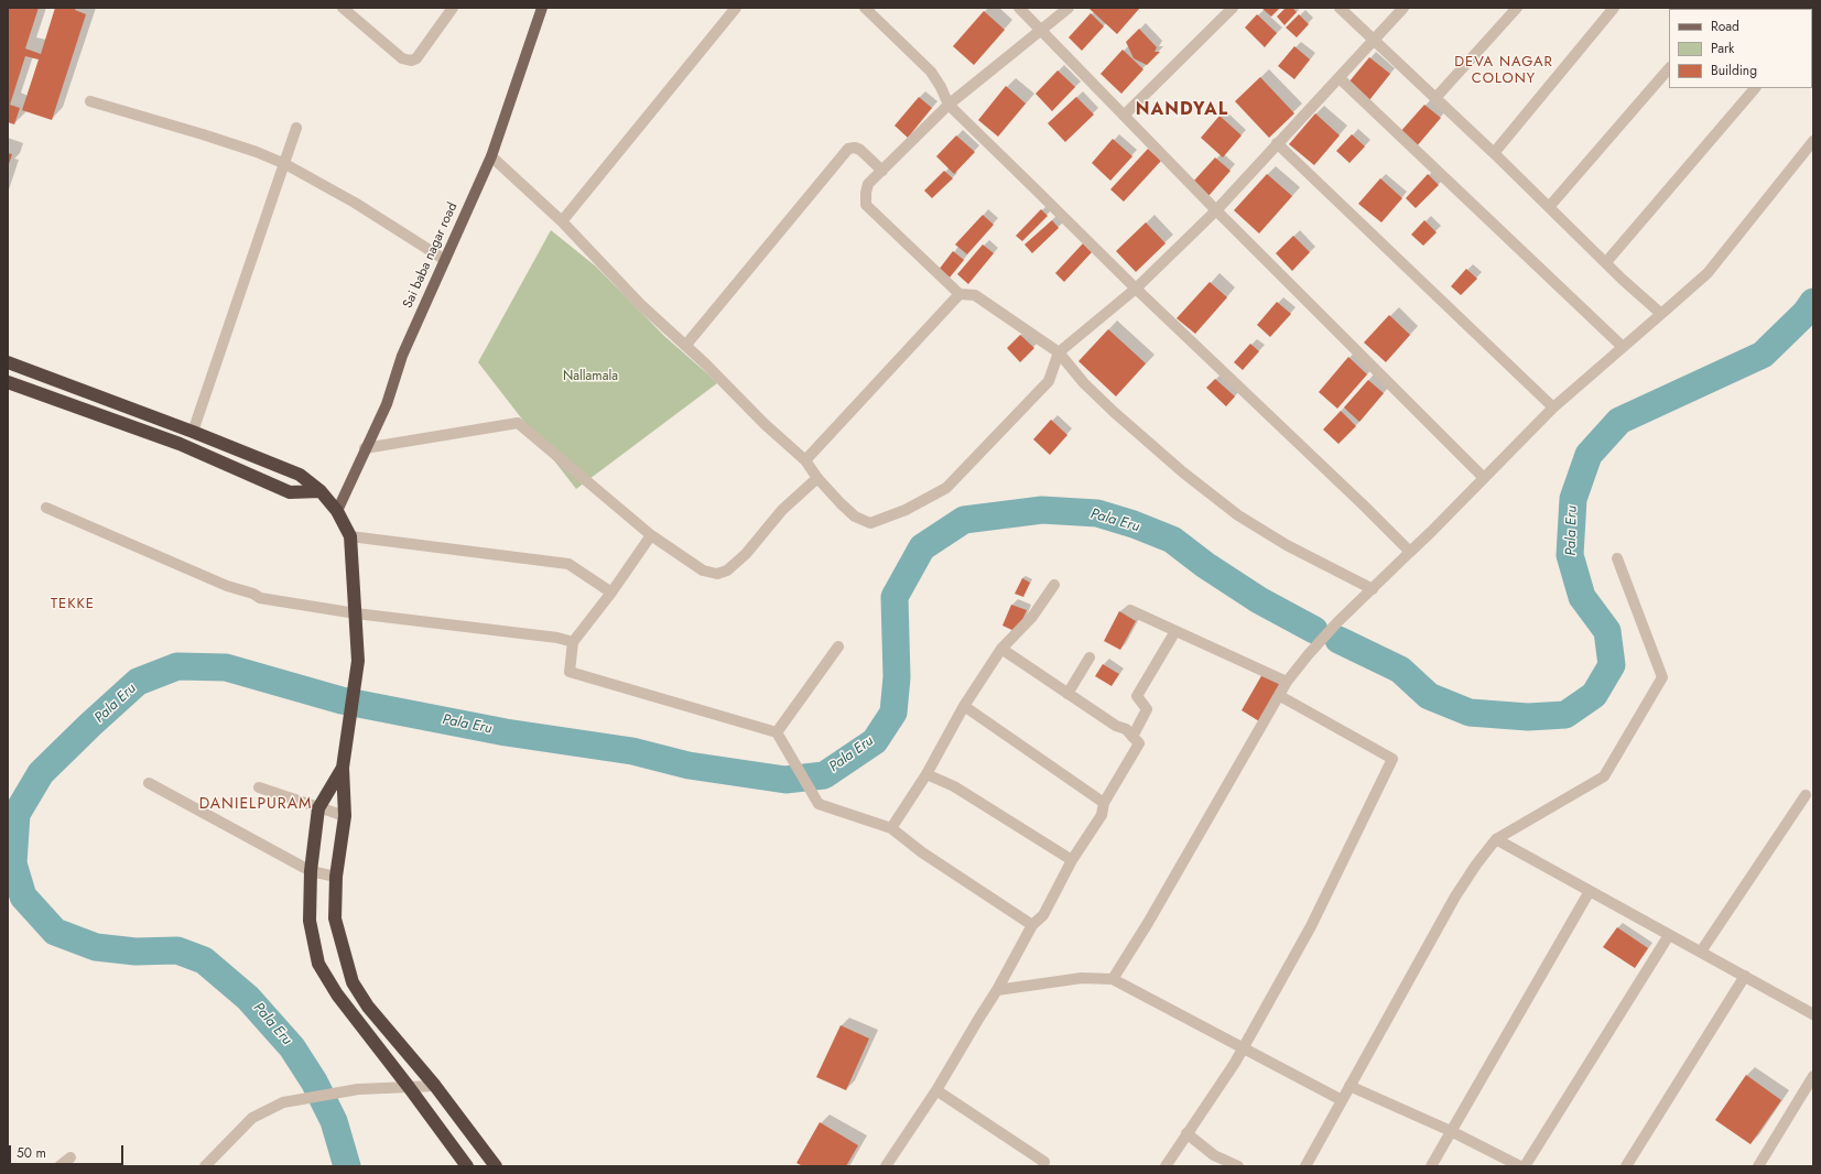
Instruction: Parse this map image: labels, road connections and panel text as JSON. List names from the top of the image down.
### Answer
{
  "streets": {
    "main road": ["Sai baba nagar road"]
  },
  "districts": [
    "DEVA NAGAR COLONY",
    "NANDYAL",
    "TEKKE",
    "DANIELPURAM"
  ],
  "water": ["Pala Eru"],
  "parks": ["Nallamala"],
  "legend": ["Road", "Park", "Building"],
  "scale_bar": "50 m"
}
